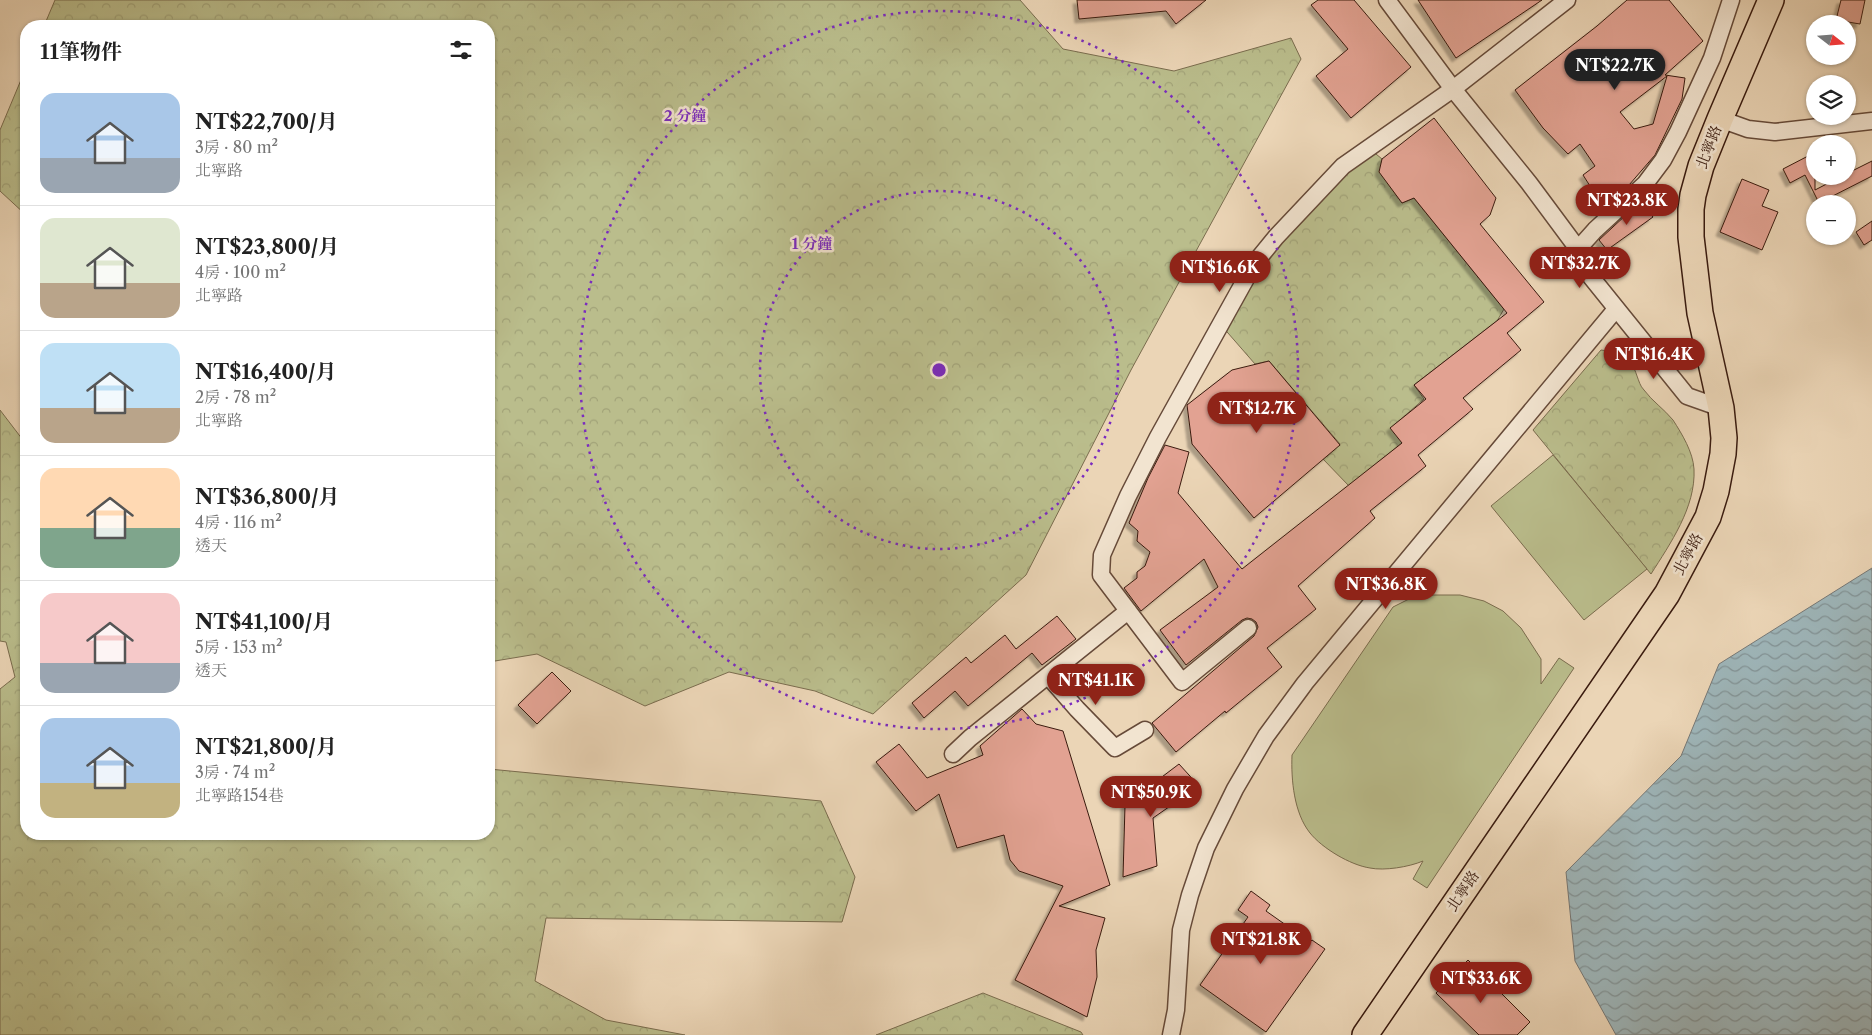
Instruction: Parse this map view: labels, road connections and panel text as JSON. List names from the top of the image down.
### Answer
{
  "streets": {
    "main road": ["北寧路"]
  },
  "north": "right",
  "page": {
    "map_buttons": ["+", "−"],
    "heading": "11筆物件",
    "price": [
      "NT$22.7K",
      "NT$23.8K",
      "NT$32.7K",
      "NT$16.6K",
      "NT$16.4K",
      "NT$12.7K",
      "NT$36.8K",
      "NT$41.1K",
      "NT$50.9K",
      "NT$21.8K",
      "NT$33.6K"
    ],
    "list": [
      {
        "name": "NT$22,700/月",
        "note": "3房 · 80 m² · 北寧路"
      },
      {
        "name": "NT$23,800/月",
        "note": "4房 · 100 m² · 北寧路"
      },
      {
        "name": "NT$16,400/月",
        "note": "2房 · 78 m² · 北寧路"
      },
      {
        "name": "NT$36,800/月",
        "note": "4房 · 116 m² · 透天"
      },
      {
        "name": "NT$41,100/月",
        "note": "5房 · 153 m² · 透天"
      },
      {
        "name": "NT$21,800/月",
        "note": "3房 · 74 m² · 北寧路154巷"
      }
    ]
  },
  "rings": ["2 分鐘", "1 分鐘"]
}
